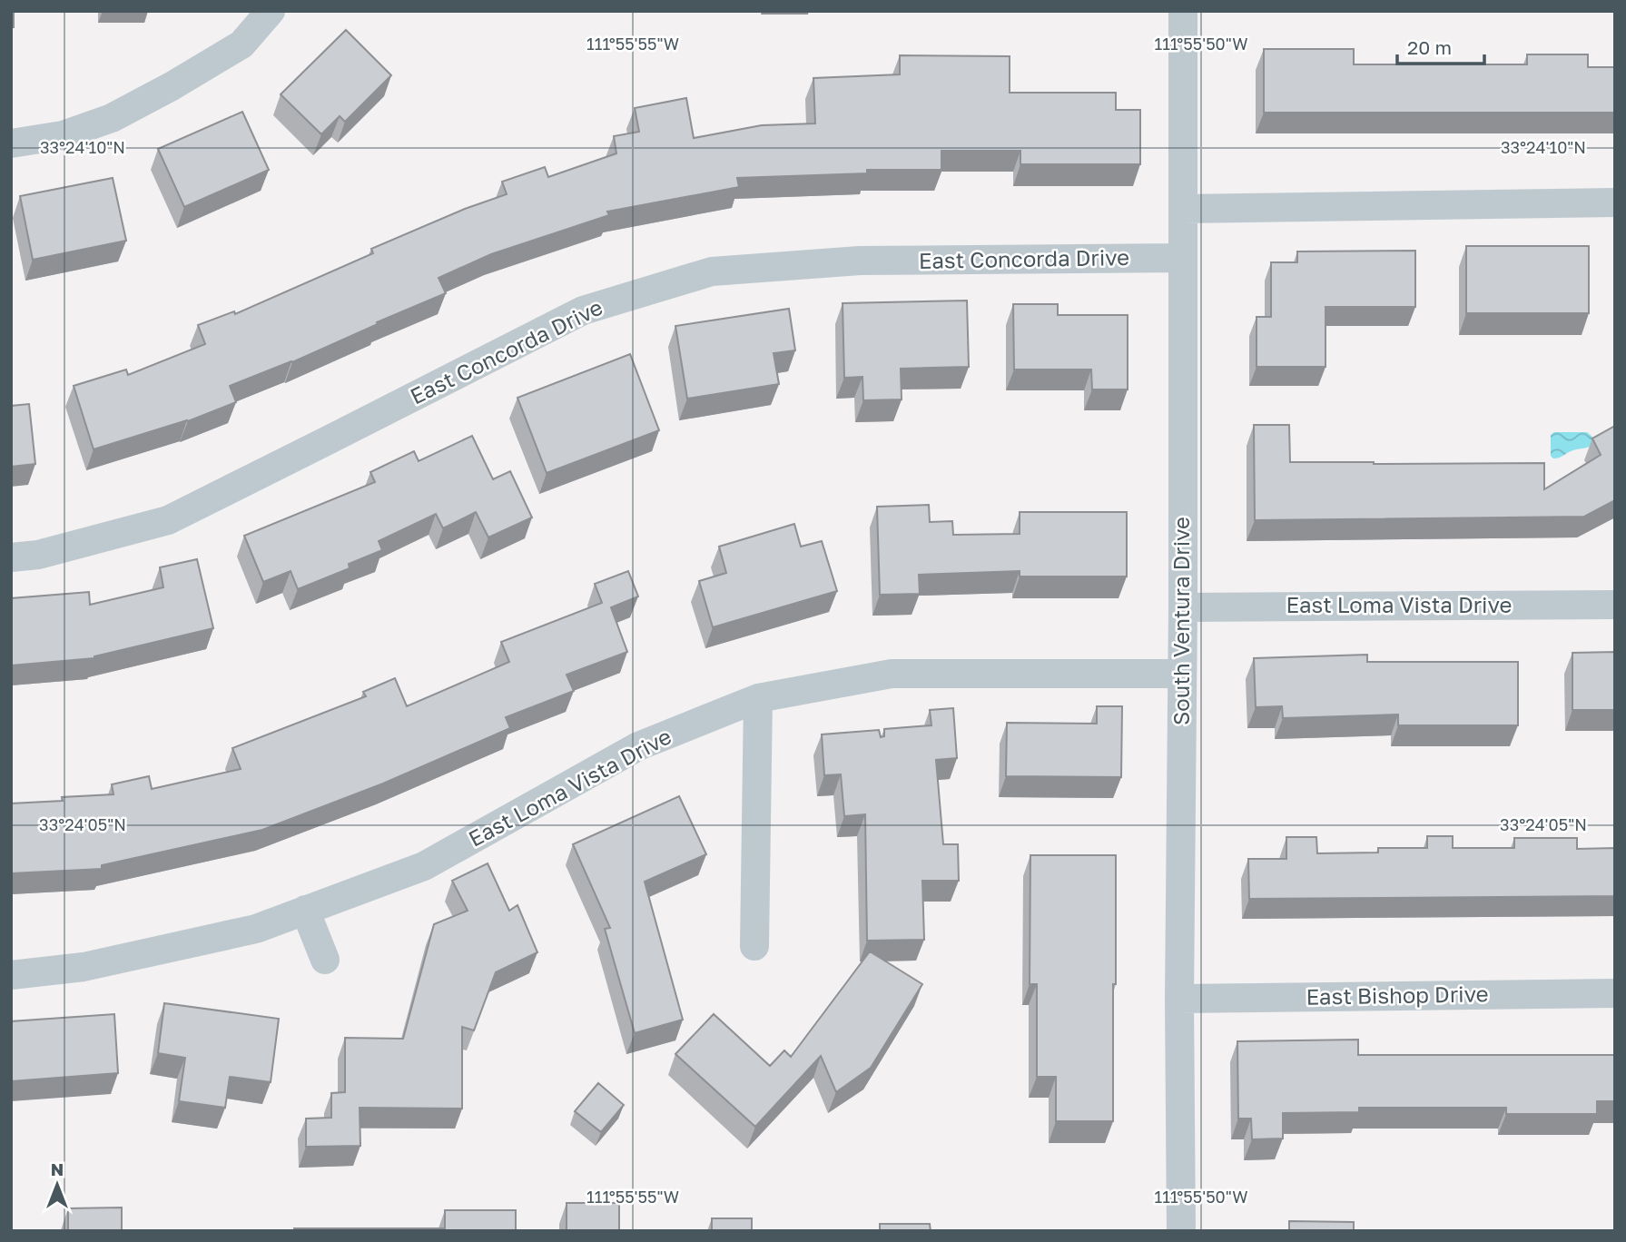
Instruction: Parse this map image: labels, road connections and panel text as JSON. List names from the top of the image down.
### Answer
{
  "streets": {
    "street": [
      "East Concorda Drive",
      "East Loma Vista Drive",
      "South Ventura Drive",
      "East Bishop Drive"
    ]
  },
  "crossings": [
    ["East Concorda Drive", "South Ventura Drive"],
    ["East Loma Vista Drive", "South Ventura Drive"],
    ["South Ventura Drive", "East Bishop Drive"]
  ],
  "scale_bar": "20 m",
  "north": "top",
  "coordinates": [
    "111°55'55\"W",
    "111°55'50\"W",
    "33°24'10\"N",
    "33°24'05\"N"
  ]
}
